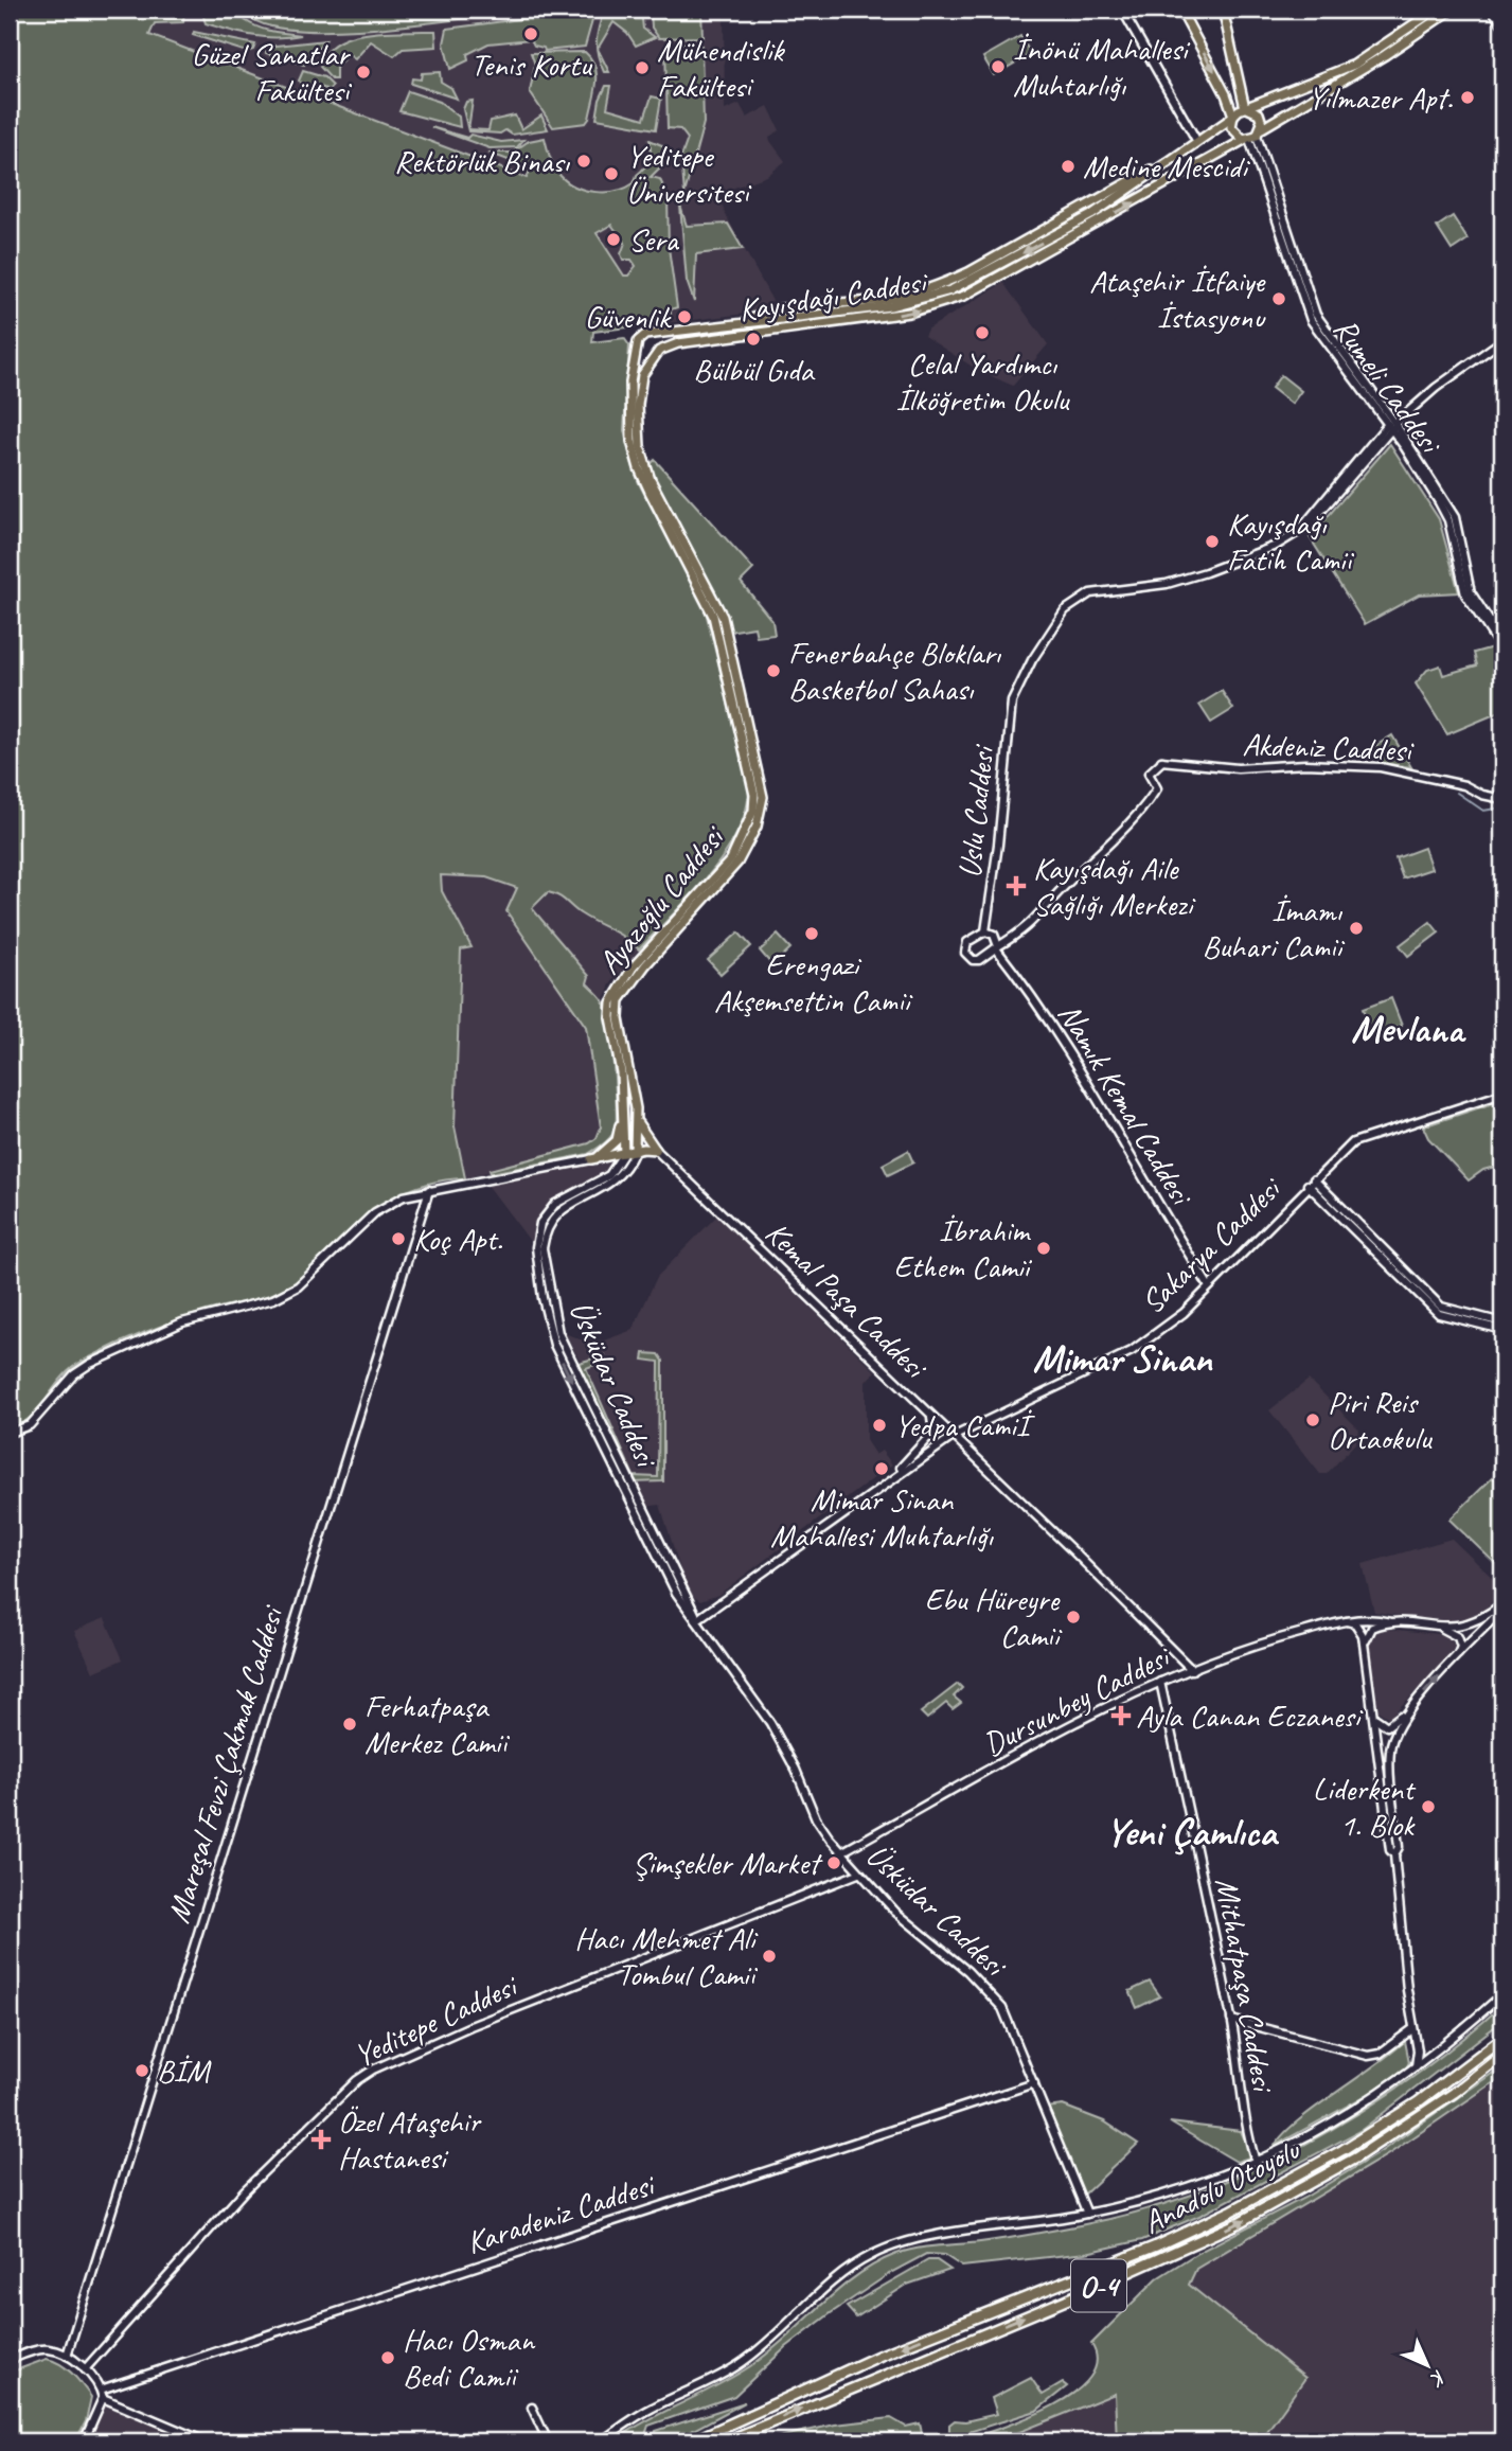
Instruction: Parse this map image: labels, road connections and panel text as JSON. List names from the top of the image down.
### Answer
{
  "streets": {
    "highway": ["Anadolu Otoyolu", "O-4"],
    "main road": ["Kayışdağı Caddesi", "Ayazoğlu Caddesi"],
    "street": [
      "Rumeli Caddesi",
      "Akdeniz Caddesi",
      "Uslu Caddesi",
      "Namık Kemal Caddesi",
      "Sakarya Caddesi",
      "Kemal Paşa Caddesi",
      "Üsküdar Caddesi",
      "Dursunbey Caddesi",
      "Mareşal Fevzi Çakmak Caddesi",
      "Mithatpaşa Caddesi",
      "Yeditepe Caddesi",
      "Karadeniz Caddesi"
    ]
  },
  "crossings": [
    ["Kayışdağı Caddesi", "Rumeli Caddesi"],
    ["Kayışdağı Caddesi", "Ayazoğlu Caddesi"],
    ["Rumeli Caddesi", "Uslu Caddesi"],
    ["Uslu Caddesi", "Namık Kemal Caddesi"],
    ["Ayazoğlu Caddesi", "Üsküdar Caddesi"],
    ["Namık Kemal Caddesi", "Sakarya Caddesi"],
    ["Sakarya Caddesi", "Kemal Paşa Caddesi"],
    ["Sakarya Caddesi", "Üsküdar Caddesi"],
    ["Kemal Paşa Caddesi", "Dursunbey Caddesi"],
    ["Üsküdar Caddesi", "Dursunbey Caddesi"],
    ["Üsküdar Caddesi", "Yeditepe Caddesi"],
    ["Üsküdar Caddesi", "Karadeniz Caddesi"],
    ["Dursunbey Caddesi", "Mithatpaşa Caddesi"]
  ],
  "districts": ["Mevlana", "Mimar Sinan", "Yeni Çamlıca"],
  "places": {
    "other": [
      "Tenis Kortu",
      "İnönü Mahallesi Muhtarlığı",
      "Mühendislik Fakültesi",
      "Güzel Sanatlar Fakültesi",
      "Yılmazer Apt.",
      "Rektörlük Binası",
      "Medine Mescidi",
      "Yeditepe Üniversitesi",
      "Sera",
      "Ataşehir İtfaiye İstasyonu",
      "Güvenlik",
      "Celal Yardımcı İlköğretim Okulu",
      "Bülbül Gıda",
      "Kayışdağı Fatih Camii",
      "Fenerbahçe Blokları Basketbol Sahası",
      "İmamı Buhari Camii",
      "Erengazi Akşemsettin Camii",
      "Koç Apt.",
      "İbrahim Ethem Camii",
      "Piri Reis Ortaokulu",
      "Yedpa Camiİ",
      "Mimar Sinan Mahallesi Muhtarlığı",
      "Ebu Hüreyre Camii",
      "Ferhatpaşa Merkez Camii",
      "Liderkent 1. Blok",
      "Şimşekler Market",
      "Hacı Mehmet Ali Tombul Camii",
      "BİM",
      "Hacı Osman Bedi Camii"
    ],
    "health": ["Kayışdağı Aile Sağlığı Merkezi", "Ayla Canan Eczanesi", "Özel Ataşehir Hastanesi"]
  },
  "north": "bottom right"
}
